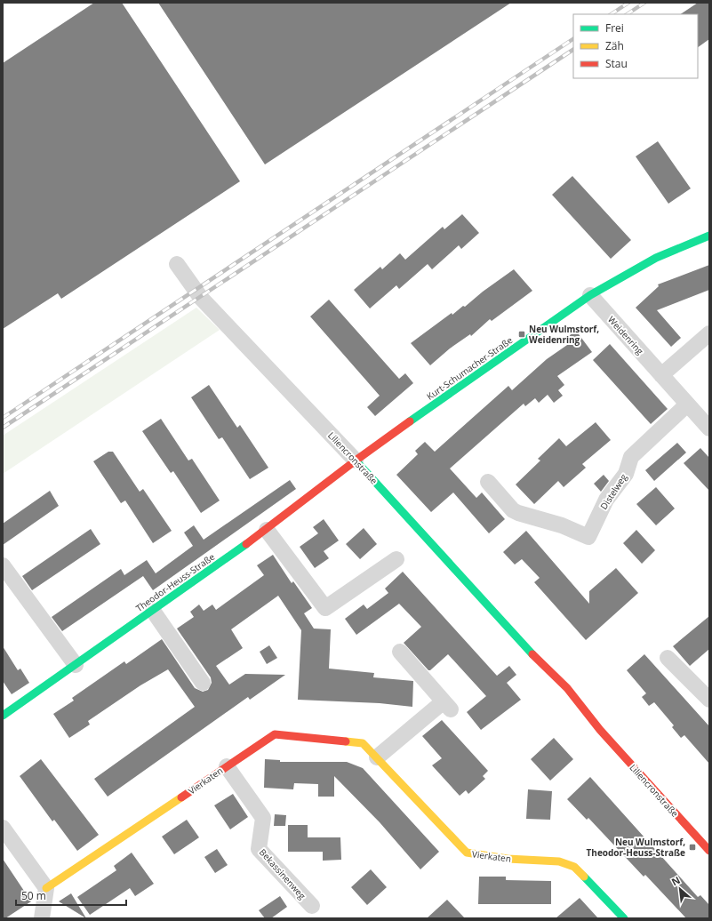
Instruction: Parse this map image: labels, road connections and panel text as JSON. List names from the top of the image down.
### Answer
{
  "streets": {
    "street": [
      "Weidenring",
      "Kurt-Schumacher-Straße",
      "Liliencronstraße",
      "Distelweg",
      "Theodor-Heuss-Straße",
      "Vierkaten",
      "Bekassinenweg"
    ]
  },
  "crossings": [
    ["Weidenring", "Kurt-Schumacher-Straße"],
    ["Weidenring", "Distelweg"],
    ["Kurt-Schumacher-Straße", "Liliencronstraße"],
    ["Kurt-Schumacher-Straße", "Theodor-Heuss-Straße"],
    ["Liliencronstraße", "Theodor-Heuss-Straße"],
    ["Vierkaten", "Bekassinenweg"]
  ],
  "places": {
    "transit": ["Neu Wulmstorf, Weidenring", "Neu Wulmstorf, Theodor-Heuss-Straße"]
  },
  "legend": ["Frei", "Zäh", "Stau"],
  "scale_bar": "50 m",
  "north": "top left"
}
